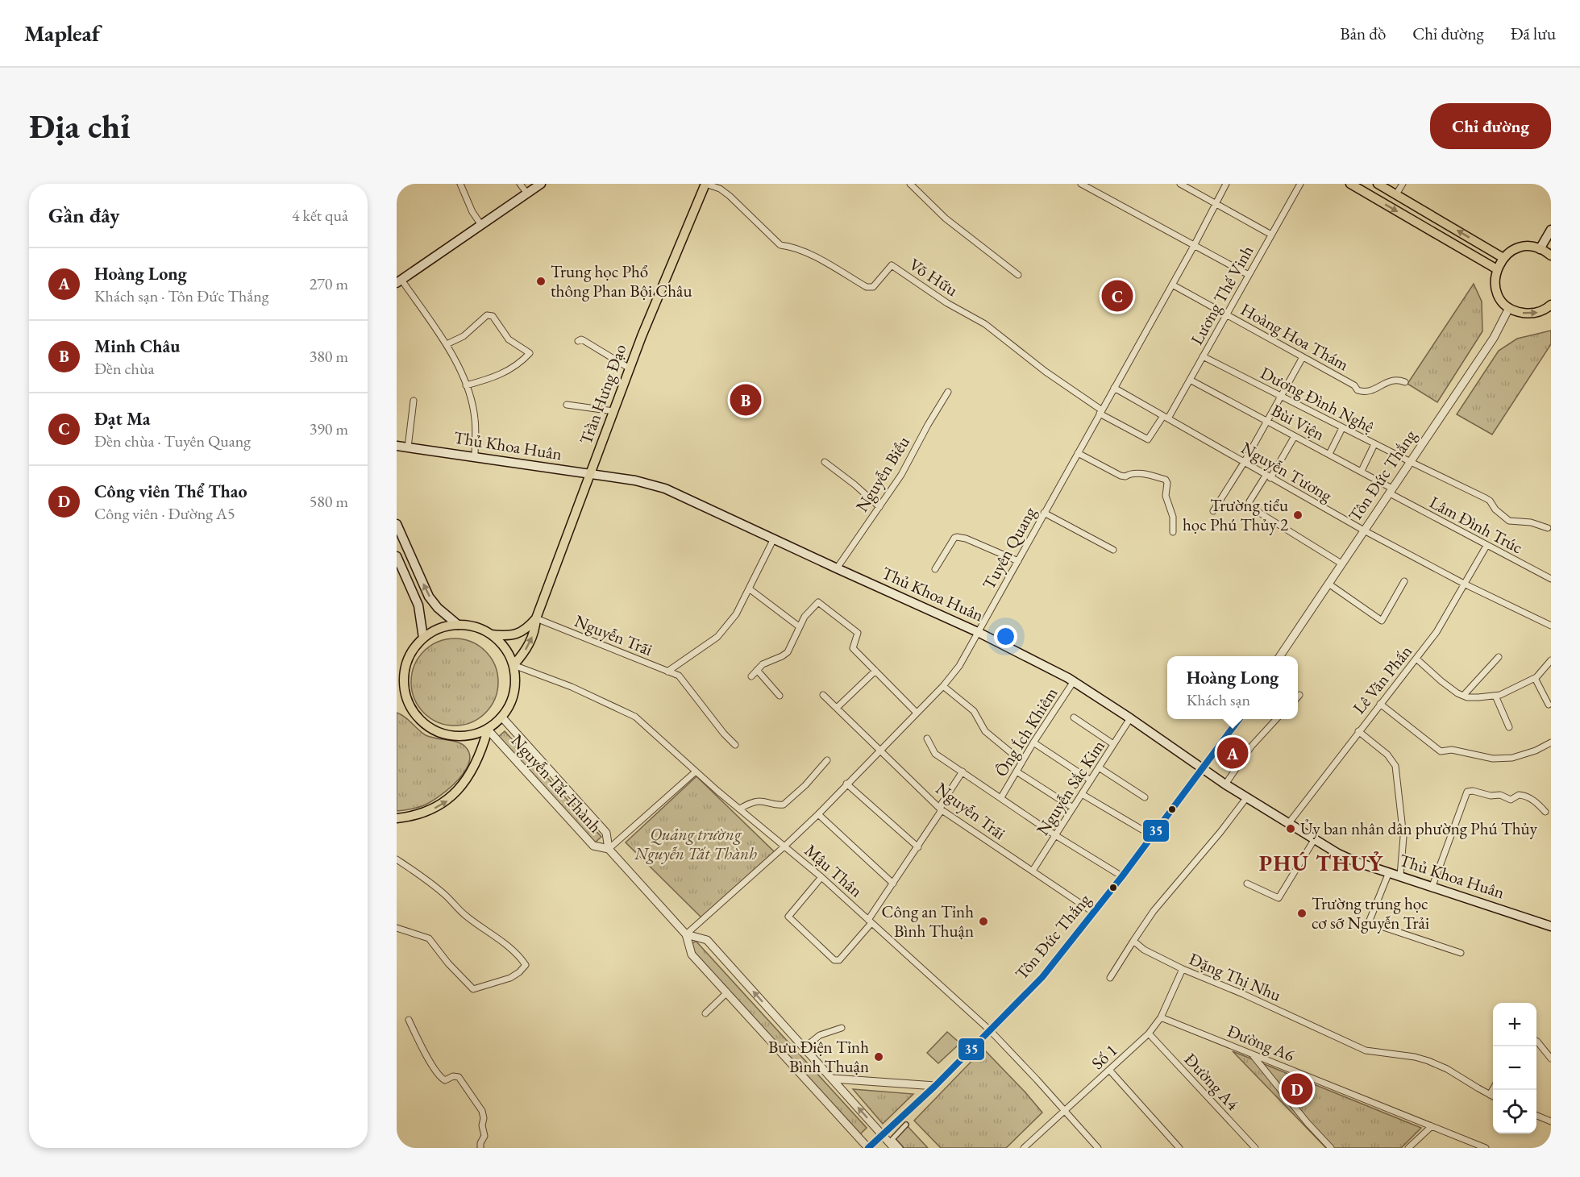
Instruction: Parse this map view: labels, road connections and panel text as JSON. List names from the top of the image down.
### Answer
{
  "streets": {
    "main road": ["Trần Hưng Đạo", "Thủ Khoa Huân"],
    "street": [
      "Võ Hữu",
      "Lương Thế Vinh",
      "Hoàng Hoa Thám",
      "Dương Đình Nghệ",
      "Bùi Viện",
      "Nguyễn Tương",
      "Nguyễn Biểu",
      "Tôn Đức Thắng",
      "Lâm Đình Trúc",
      "Tuyên Quang",
      "Nguyễn Trãi",
      "Lê Văn Phấn",
      "Ông Ích Khiêm",
      "Nguyễn Tất Thành",
      "Nguyễn Sắc Kim",
      "Mậu Thân",
      "Đặng Thị Nhu",
      "Đường A6",
      "Số 1",
      "Đường A4"
    ]
  },
  "crossings": [
    ["Võ Hữu", "Lương Thế Vinh"],
    ["Võ Hữu", "Trần Hưng Đạo"],
    ["Võ Hữu", "Tuyên Quang"],
    ["Lương Thế Vinh", "Hoàng Hoa Thám"],
    ["Lương Thế Vinh", "Dương Đình Nghệ"],
    ["Lương Thế Vinh", "Bùi Viện"],
    ["Lương Thế Vinh", "Nguyễn Tương"],
    ["Lương Thế Vinh", "Tuyên Quang"],
    ["Hoàng Hoa Thám", "Tuyên Quang"],
    ["Trần Hưng Đạo", "Thủ Khoa Huân"],
    ["Trần Hưng Đạo", "Nguyễn Trãi"],
    ["Trần Hưng Đạo", "Nguyễn Tất Thành"],
    ["Trần Hưng Đạo", "Mậu Thân"],
    ["Dương Đình Nghệ", "Tôn Đức Thắng"],
    ["Bùi Viện", "Tôn Đức Thắng"],
    ["Bùi Viện", "Lâm Đình Trúc"],
    ["Thủ Khoa Huân", "Nguyễn Biểu"],
    ["Thủ Khoa Huân", "Tôn Đức Thắng"],
    ["Thủ Khoa Huân", "Tuyên Quang"],
    ["Thủ Khoa Huân", "Lê Văn Phấn"],
    ["Thủ Khoa Huân", "Ông Ích Khiêm"],
    ["Thủ Khoa Huân", "Nguyễn Sắc Kim"],
    ["Nguyễn Tương", "Tôn Đức Thắng"],
    ["Nguyễn Tương", "Tuyên Quang"],
    ["Nguyễn Tương", "Lê Văn Phấn"],
    ["Tôn Đức Thắng", "Lâm Đình Trúc"],
    ["Tôn Đức Thắng", "Nguyễn Trãi"],
    ["Tôn Đức Thắng", "Nguyễn Tất Thành"],
    ["Tôn Đức Thắng", "Mậu Thân"],
    ["Lâm Đình Trúc", "Lê Văn Phấn"],
    ["Tuyên Quang", "Nguyễn Trãi"],
    ["Tuyên Quang", "Nguyễn Tất Thành"],
    ["Tuyên Quang", "Mậu Thân"],
    ["Nguyễn Trãi", "Nguyễn Sắc Kim"],
    ["Nguyễn Tất Thành", "Mậu Thân"],
    ["Mậu Thân", "Số 1"],
    ["Đặng Thị Nhu", "Số 1"],
    ["Đường A6", "Số 1"],
    ["Số 1", "Đường A4"]
  ],
  "districts": ["PHÚ THUỶ"],
  "parks": ["Quảng trường Nguyễn Tất Thành"],
  "places": [
    "Trung học Phổ thông Phan Bội Châu",
    "Trường tiểu học Phú Thủy 2",
    "Ủy ban nhân dân phường Phú Thủy",
    "Trường trung học cơ sỡ Nguyễn Trải",
    "Công an Tỉnh Bình Thuận",
    "Bưu Điện Tỉnh Bình Thuận"
  ],
  "lines": ["transit line 35"],
  "page": {
    "header": "Mapleaf",
    "nav": ["Bản đồ", "Chỉ đường", "Đã lưu"],
    "buttons": "Chỉ đường",
    "title": "Địa chỉ",
    "heading": ["Gần đây", "4 kết quả"],
    "list": [
      {
        "mark": "A",
        "name": "Hoàng Long",
        "note": "Khách sạn · Tôn Đức Thắng",
        "value": "270 m"
      },
      {
        "mark": "B",
        "name": "Minh Châu",
        "note": "Đền chùa",
        "value": "380 m"
      },
      {
        "mark": "C",
        "name": "Đạt Ma",
        "note": "Đền chùa · Tuyên Quang",
        "value": "390 m"
      },
      {
        "mark": "D",
        "name": "Công viên Thể Thao",
        "note": "Công viên · Đường A5",
        "value": "580 m"
      }
    ],
    "pins": [
      "C",
      "B",
      "A",
      "D"
    ],
    "popup": ["Hoàng Long", "Khách sạn"],
    "map_buttons": ["+", "−"]
  }
}
